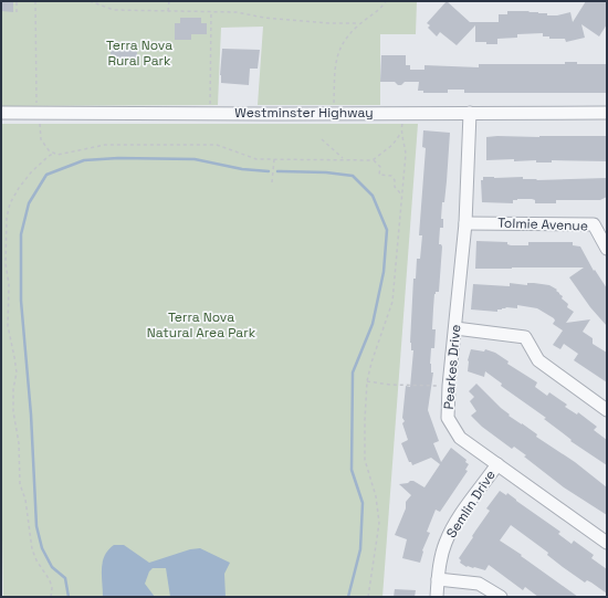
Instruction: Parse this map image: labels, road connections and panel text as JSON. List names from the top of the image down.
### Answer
{
  "streets": {
    "street": [
      "Westminster Highway",
      "Tolmie Avenue",
      "Pearkes Drive",
      "Semlin Drive"
    ]
  },
  "crossings": [
    ["Westminster Highway", "Pearkes Drive"],
    ["Tolmie Avenue", "Pearkes Drive"],
    ["Pearkes Drive", "Semlin Drive"]
  ],
  "parks": ["Terra Nova Rural Park", "Terra Nova Natural Area Park"]
}
